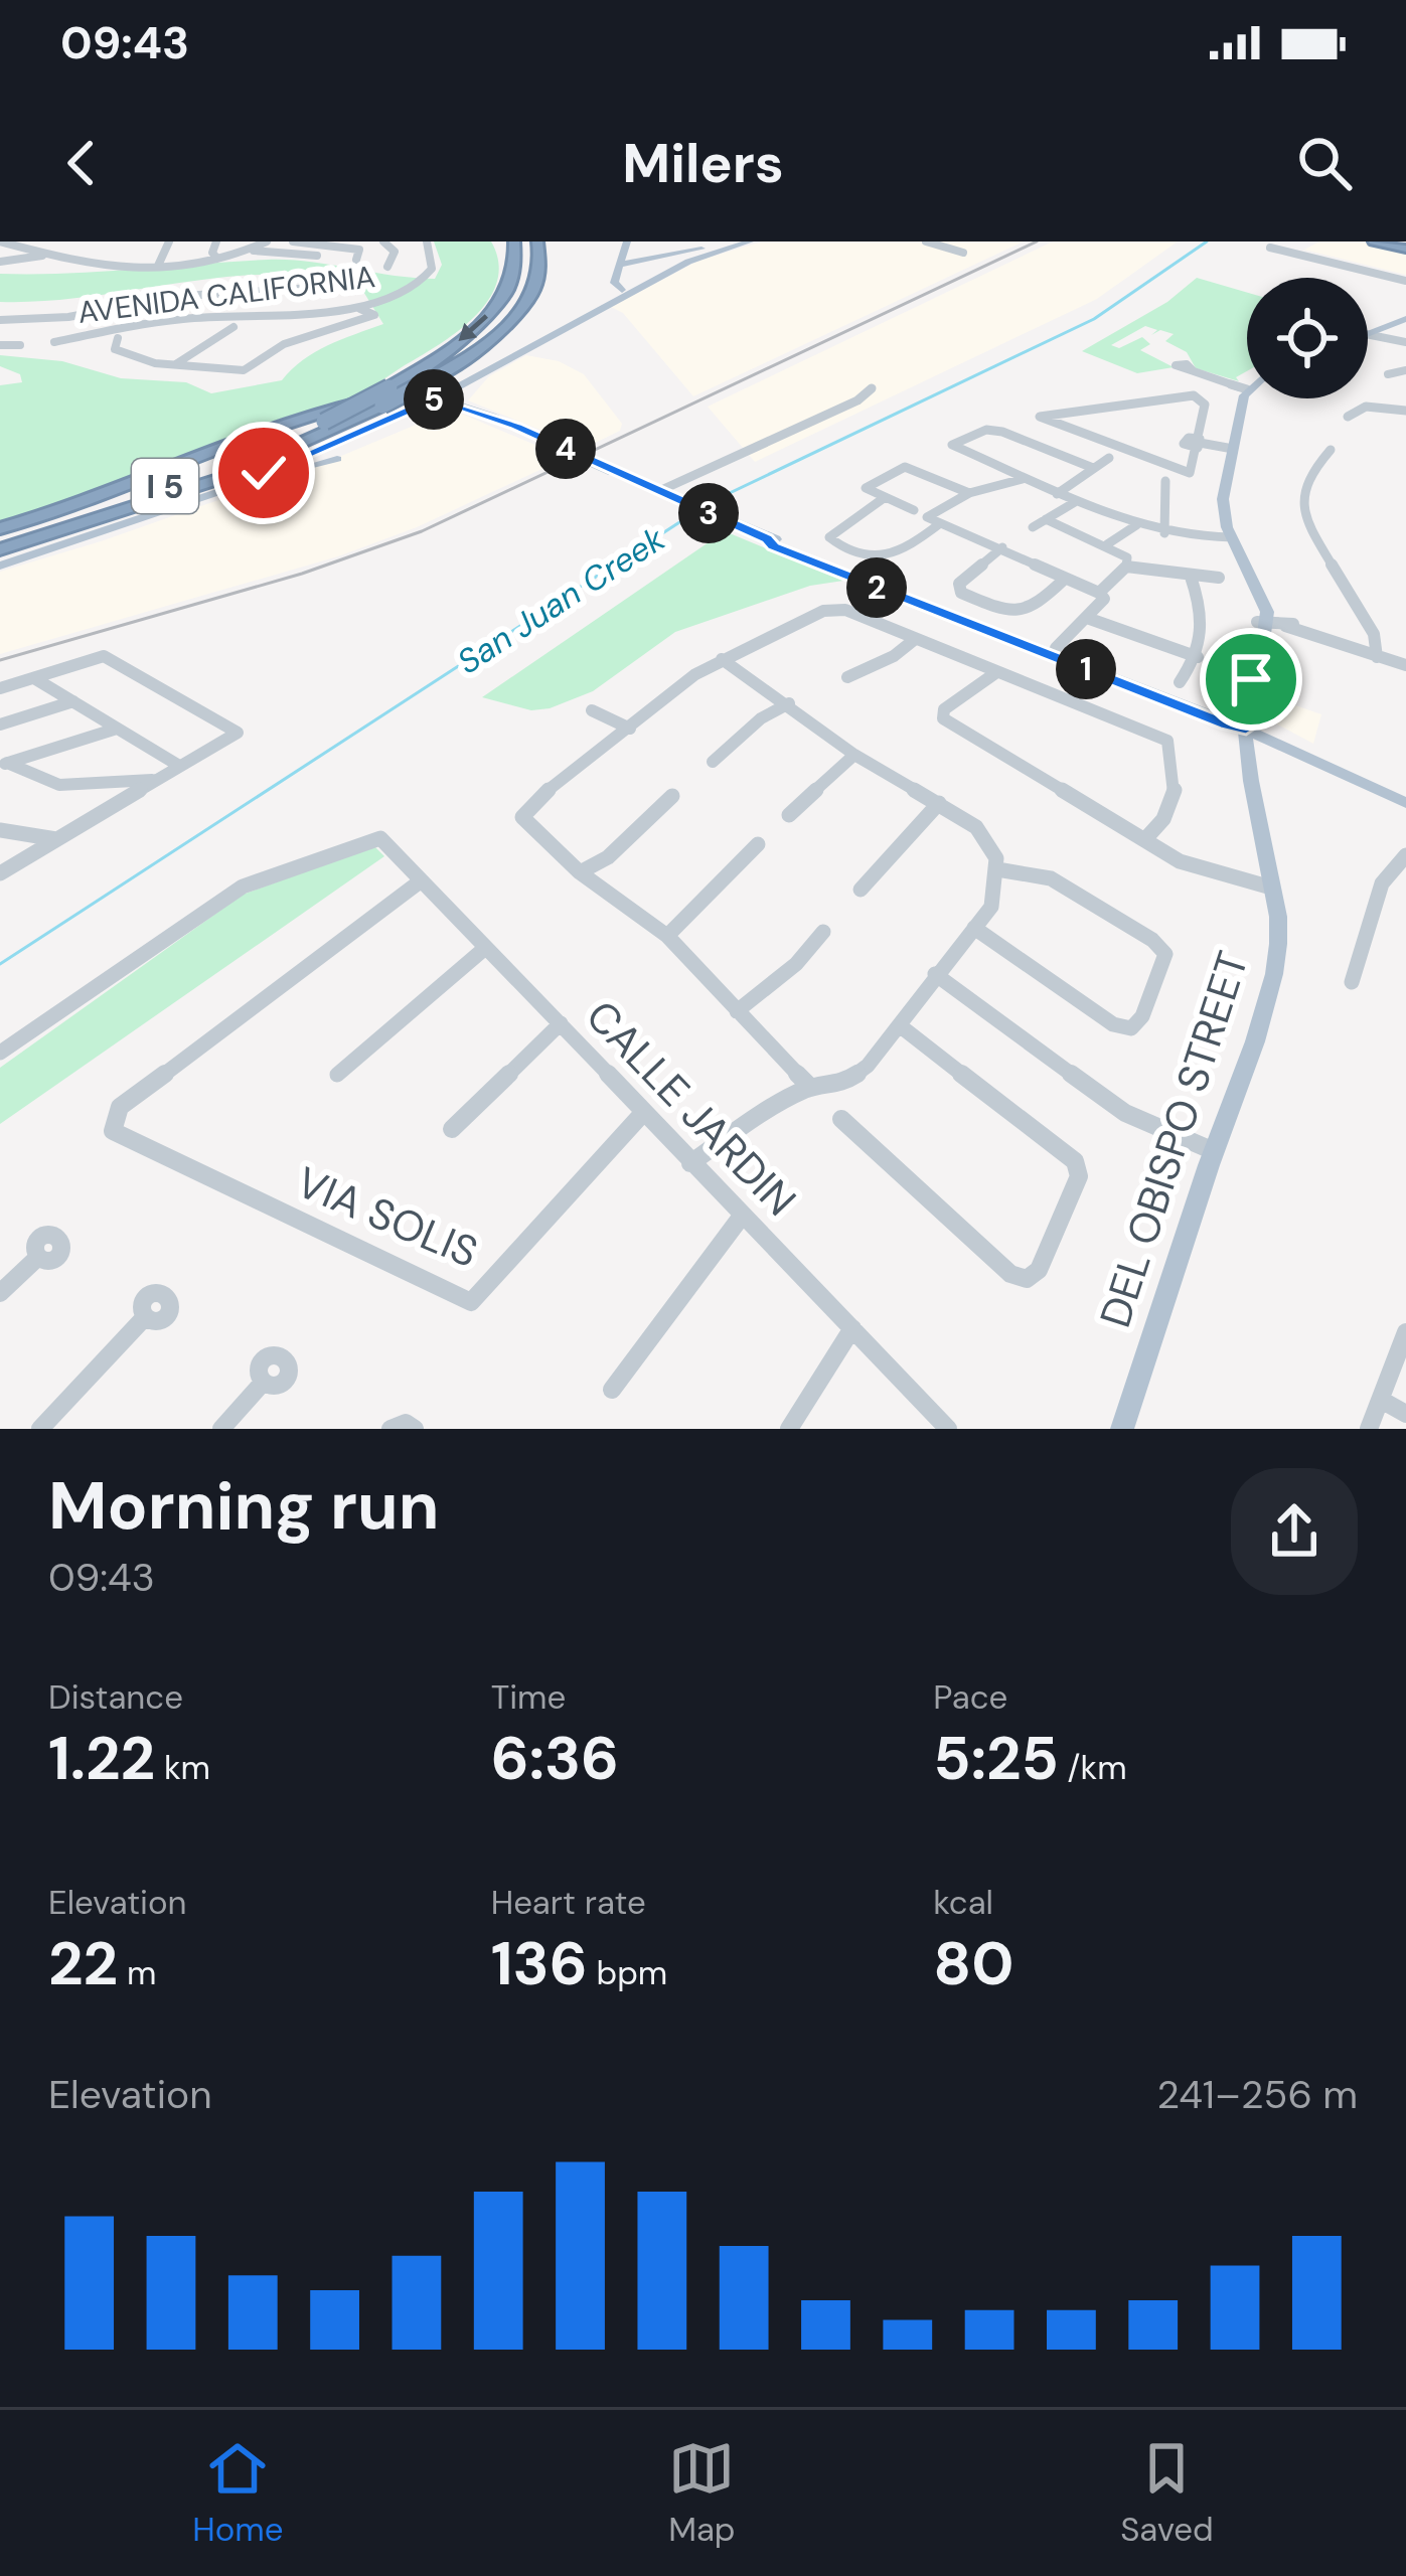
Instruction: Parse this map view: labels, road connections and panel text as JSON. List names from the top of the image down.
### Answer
{
  "streets": {
    "highway": ["I 5"],
    "main road": ["DEL OBISPO STREET"],
    "street": ["AVENIDA CALIFORNIA", "CALLE JARDIN", "VIA SOLIS"]
  },
  "crossings": [
    ["CALLE JARDIN", "VIA SOLIS"]
  ],
  "water": ["San Juan Creek"],
  "page": {
    "status": "09:43",
    "header": "Milers",
    "pins": [
      "5",
      "4",
      "3",
      "2",
      "1"
    ],
    "heading": ["Morning run", "09:43"],
    "stats": [
      ["Distance", "1.22 km"],
      ["Time", "6:36"],
      ["Pace", "5:25 /km"],
      ["Elevation", "22 m"],
      ["Heart rate", "136 bpm"],
      ["kcal", "80"]
    ],
    "chart": ["Elevation", "241–256 m"],
    "tabs": ["Home", "Map", "Saved"]
  }
}
